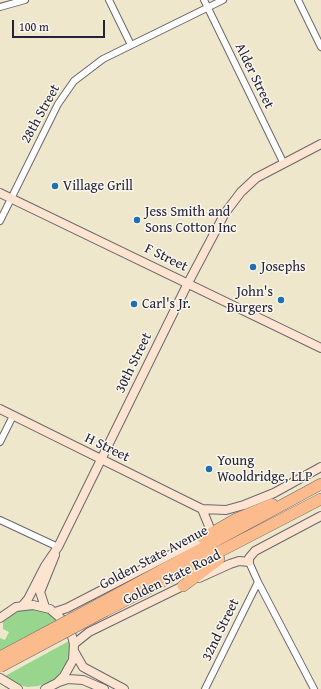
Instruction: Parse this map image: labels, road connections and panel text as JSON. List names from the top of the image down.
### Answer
{
  "streets": {
    "highway": ["Golden State Avenue"],
    "street": [
      "Alder Street",
      "28th Street",
      "F Street",
      "30th Street",
      "H Street",
      "Golden State Road",
      "32nd Street"
    ]
  },
  "crossings": [
    ["Alder Street", "28th Street"],
    ["Alder Street", "30th Street"],
    ["28th Street", "F Street"],
    ["F Street", "30th Street"],
    ["30th Street", "H Street"]
  ],
  "places": [
    "Village Grill",
    "Jess Smith and Sons Cotton Inc",
    "Josephs",
    "John's Burgers",
    "Carl's Jr.",
    "Young Wooldridge, LLP"
  ],
  "scale_bar": "100 m"
}
